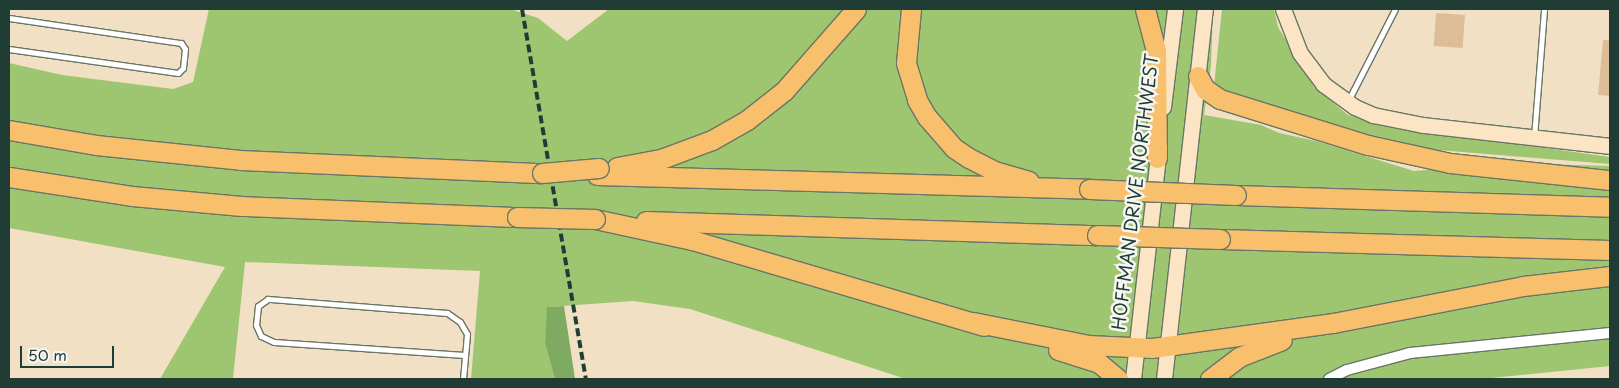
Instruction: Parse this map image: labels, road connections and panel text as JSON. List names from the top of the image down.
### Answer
{
  "streets": {
    "main road": ["HOFFMAN DRIVE NORTHWEST"]
  },
  "scale_bar": "50 m"
}
